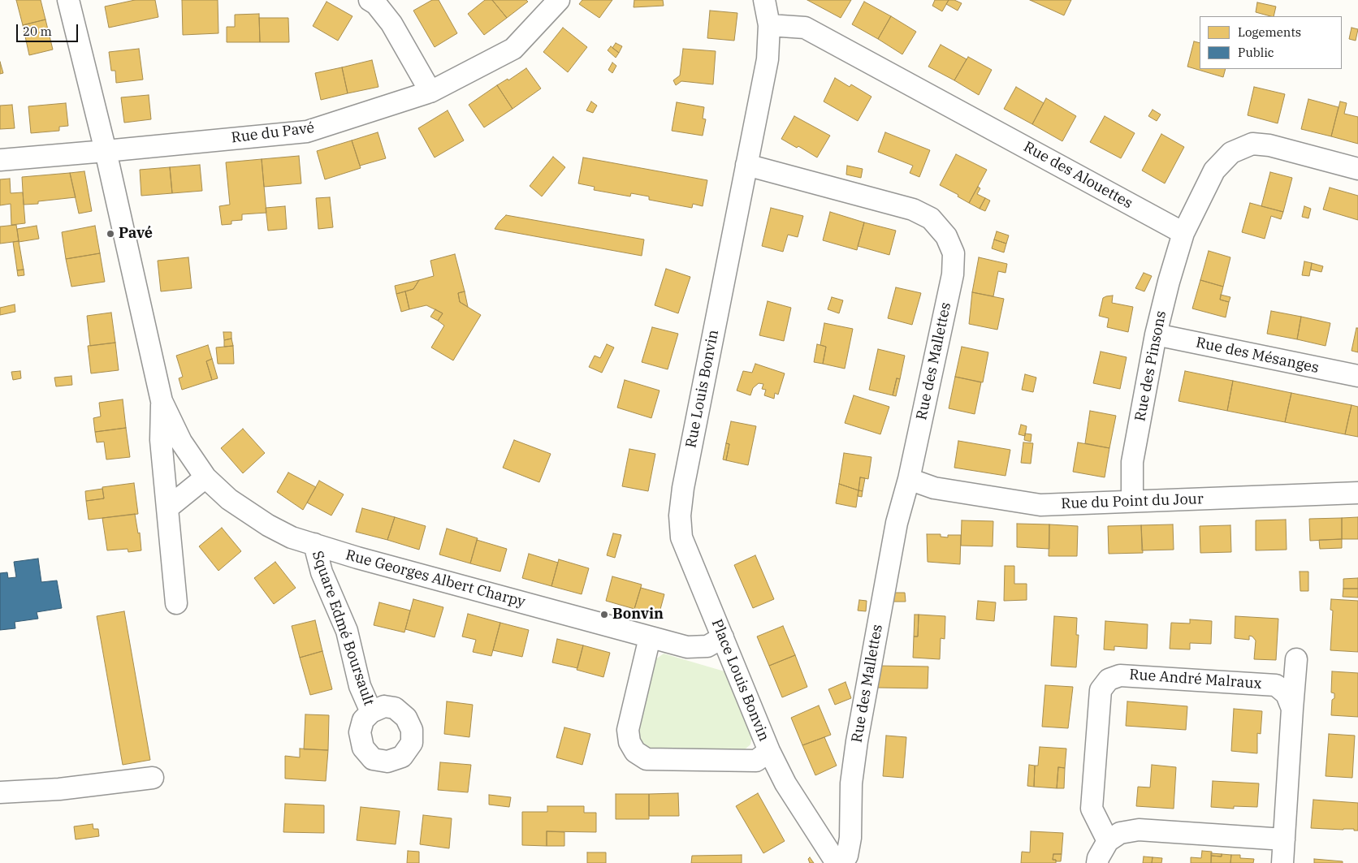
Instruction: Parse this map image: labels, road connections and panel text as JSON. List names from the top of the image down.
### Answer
{
  "streets": {
    "street": [
      "Rue du Pavé",
      "Rue des Alouettes",
      "Rue des Mésanges",
      "Rue des Mallettes",
      "Rue des Pinsons",
      "Rue Louis Bonvin",
      "Rue du Point du Jour",
      "Rue Georges Albert Charpy",
      "Square Edmé Boursault",
      "Rue André Malraux",
      "Place Louis Bonvin"
    ]
  },
  "crossings": [
    ["Rue des Alouettes", "Rue des Pinsons"],
    ["Rue des Mésanges", "Rue des Pinsons"],
    ["Rue des Mallettes", "Rue Louis Bonvin"],
    ["Rue des Mallettes", "Rue du Point du Jour"],
    ["Rue des Pinsons", "Rue du Point du Jour"],
    ["Rue Louis Bonvin", "Place Louis Bonvin"],
    ["Rue Georges Albert Charpy", "Square Edmé Boursault"],
    ["Rue Georges Albert Charpy", "Place Louis Bonvin"]
  ],
  "places": ["Pavé", "Bonvin"],
  "legend": ["Logements", "Public"],
  "scale_bar": "20 m"
}
